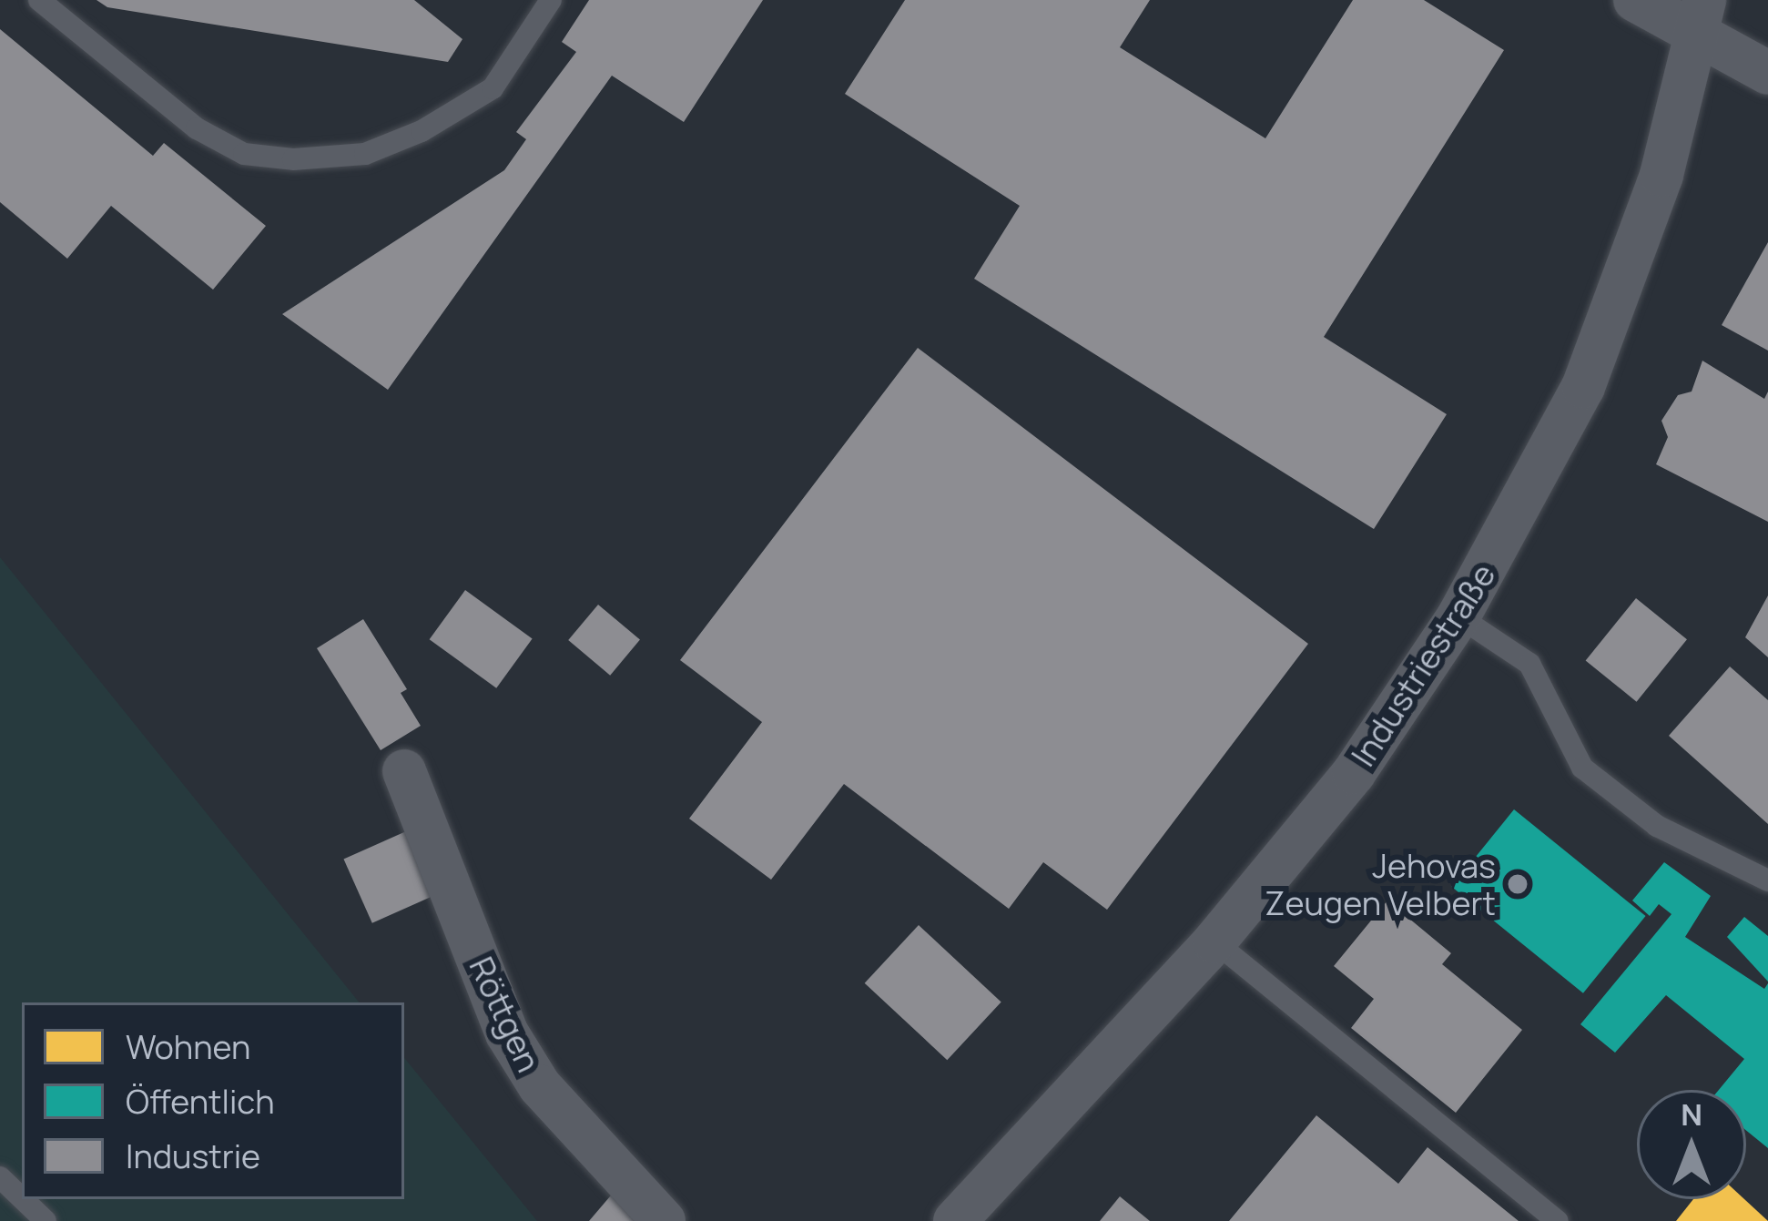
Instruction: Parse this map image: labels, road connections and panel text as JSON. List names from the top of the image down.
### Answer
{
  "streets": {
    "street": ["Industriestraße", "Röttgen"]
  },
  "places": ["Jehovas Zeugen Velbert"],
  "legend": ["Wohnen", "Öffentlich", "Industrie"],
  "north": "top"
}
